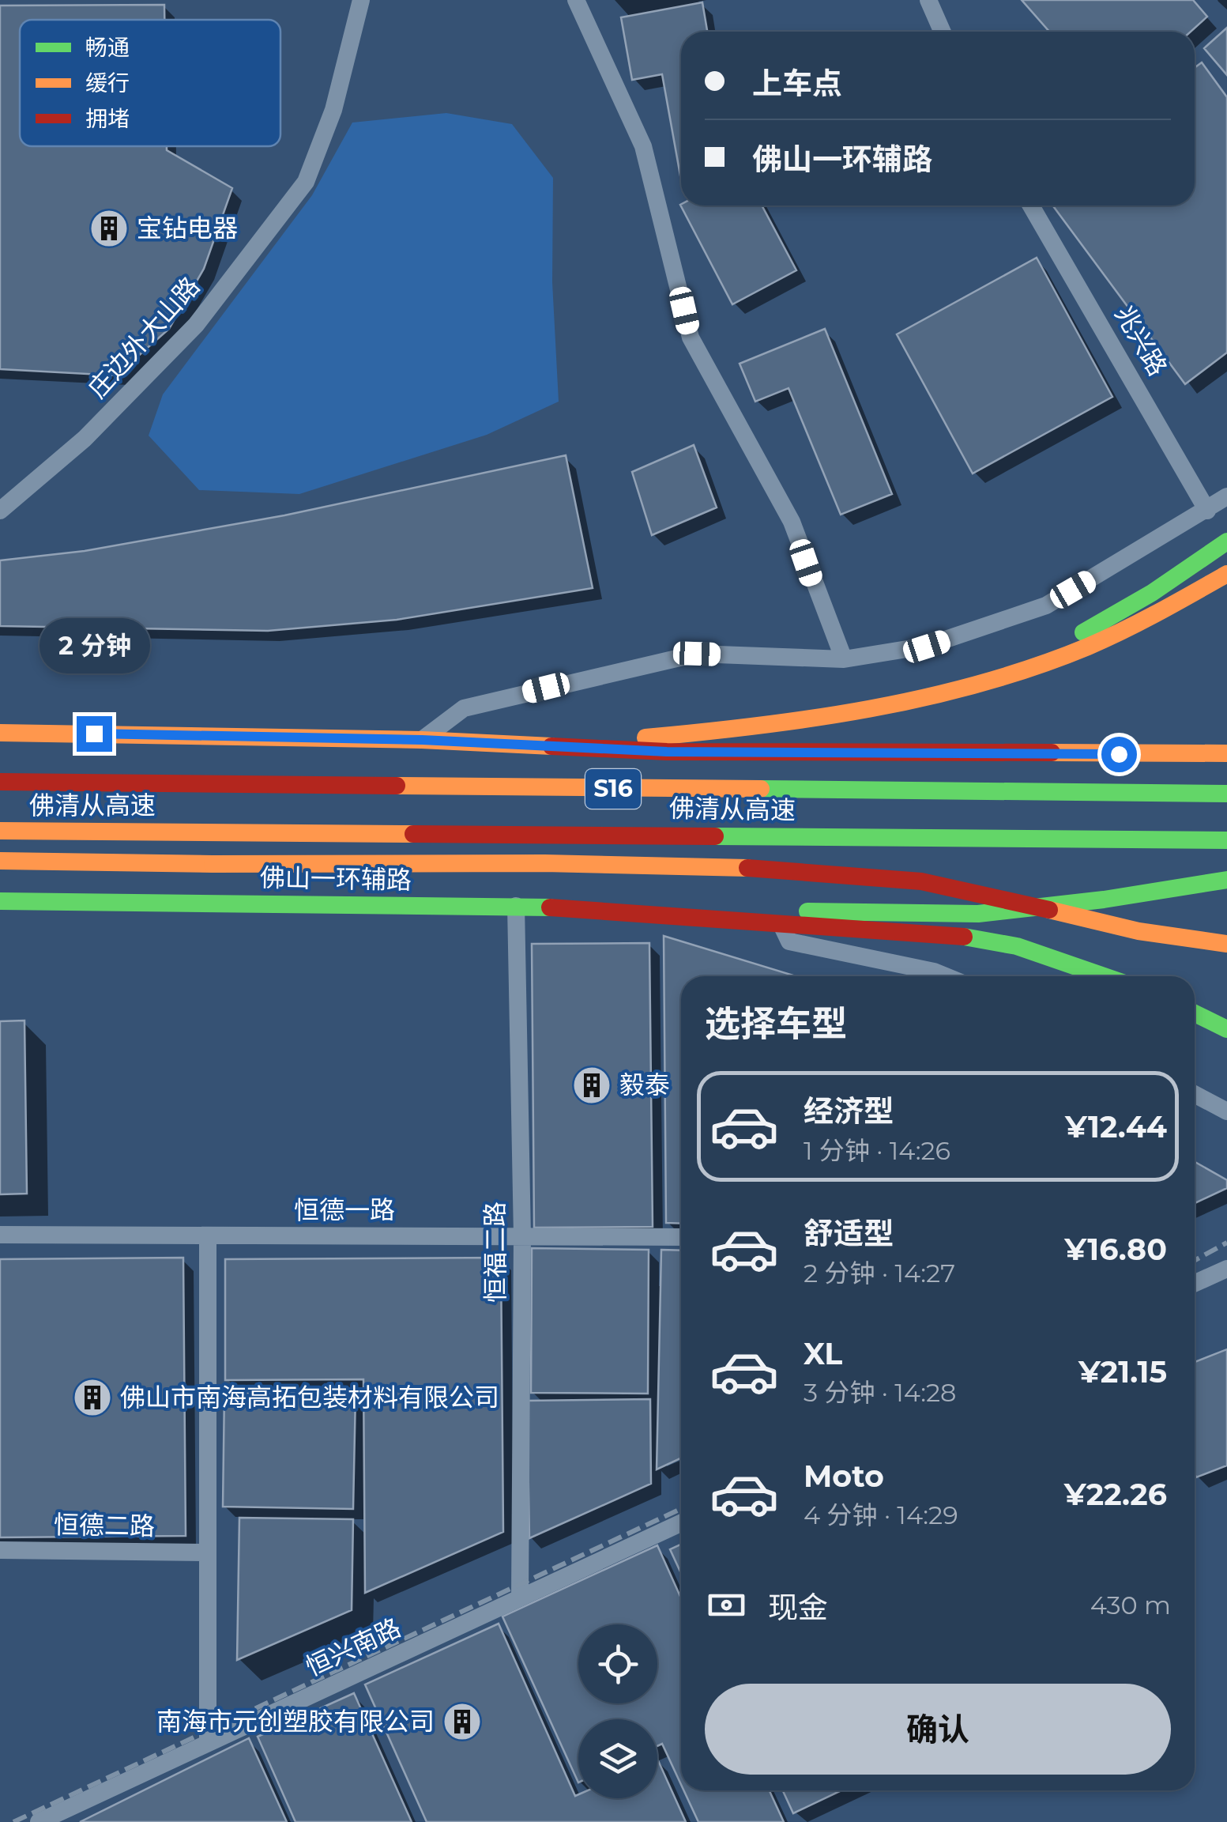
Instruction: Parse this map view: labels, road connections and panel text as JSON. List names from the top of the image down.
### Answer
{
  "streets": {
    "main road": ["S16", "佛清从高速", "佛山一环辅路"],
    "street": [
      "庄边外大山路",
      "兆兴路",
      "恒德一路",
      "恒福二路",
      "恒德二路",
      "恒兴南路"
    ]
  },
  "crossings": [
    ["佛山一环辅路", "恒福二路"],
    ["恒德一路", "恒福二路"],
    ["恒福二路", "恒兴南路"]
  ],
  "places": {
    "building": [
      "宝钻电器",
      "毅泰",
      "佛山市南海高拓包装材料有限公司",
      "南海市元创塑胶有限公司"
    ]
  },
  "legend": ["畅通", "缓行", "拥堵"],
  "page": {
    "banner": ["上车点", "佛山一环辅路"],
    "bubble": "2 分钟",
    "heading": "选择车型",
    "list": [
      {
        "name": "经济型",
        "note": "1 分钟 · 14:26",
        "value": "¥12.44"
      },
      {
        "name": "舒适型",
        "note": "2 分钟 · 14:27",
        "value": "¥16.80"
      },
      {
        "name": "XL",
        "note": "3 分钟 · 14:28",
        "value": "¥21.15"
      },
      {
        "name": "Moto",
        "note": "4 分钟 · 14:29",
        "value": "¥22.26"
      }
    ],
    "pay": ["现金", "430 m"],
    "buttons": "确认"
  }
}
